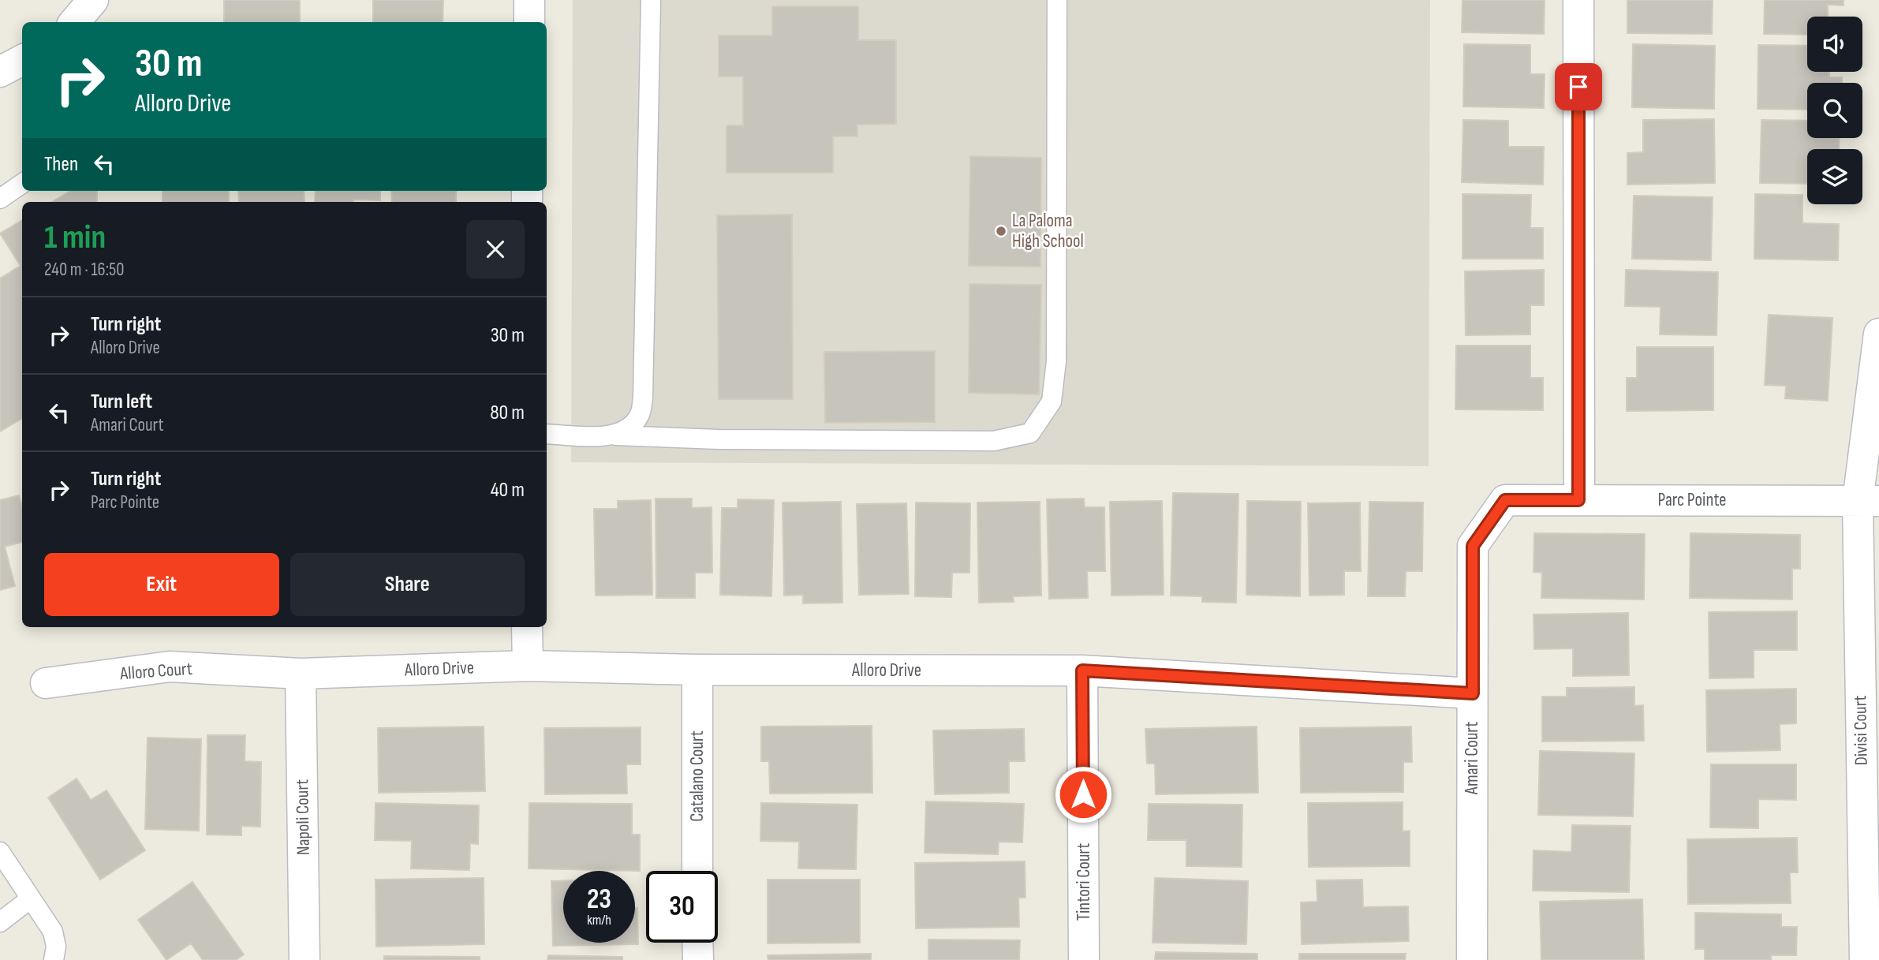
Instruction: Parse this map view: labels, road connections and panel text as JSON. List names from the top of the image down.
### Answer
{
  "streets": {
    "street": [
      "Parc Pointe",
      "Alloro Drive",
      "Alloro Court",
      "Divisi Court",
      "Amari Court",
      "Catalano Court",
      "Napoli Court",
      "Tintori Court"
    ]
  },
  "crossings": [
    ["Parc Pointe", "Divisi Court"],
    ["Parc Pointe", "Amari Court"],
    ["Alloro Drive", "Alloro Court"],
    ["Alloro Drive", "Amari Court"],
    ["Alloro Drive", "Catalano Court"],
    ["Alloro Drive", "Napoli Court"],
    ["Alloro Drive", "Tintori Court"],
    ["Alloro Court", "Napoli Court"]
  ],
  "places": ["La Paloma High School"],
  "page": {
    "turn": ["30 m", "Alloro Drive"],
    "then": "Then",
    "heading": ["1 min", "240 m · 16:50"],
    "list": [
      {
        "name": "Turn right",
        "note": "Alloro Drive",
        "value": "30 m"
      },
      {
        "name": "Turn left",
        "note": "Amari Court",
        "value": "80 m"
      },
      {
        "name": "Turn right",
        "note": "Parc Pointe",
        "value": "40 m"
      }
    ],
    "buttons": ["Exit", "Share"],
    "speed": "23 km/h",
    "limit": "30"
  }
}
